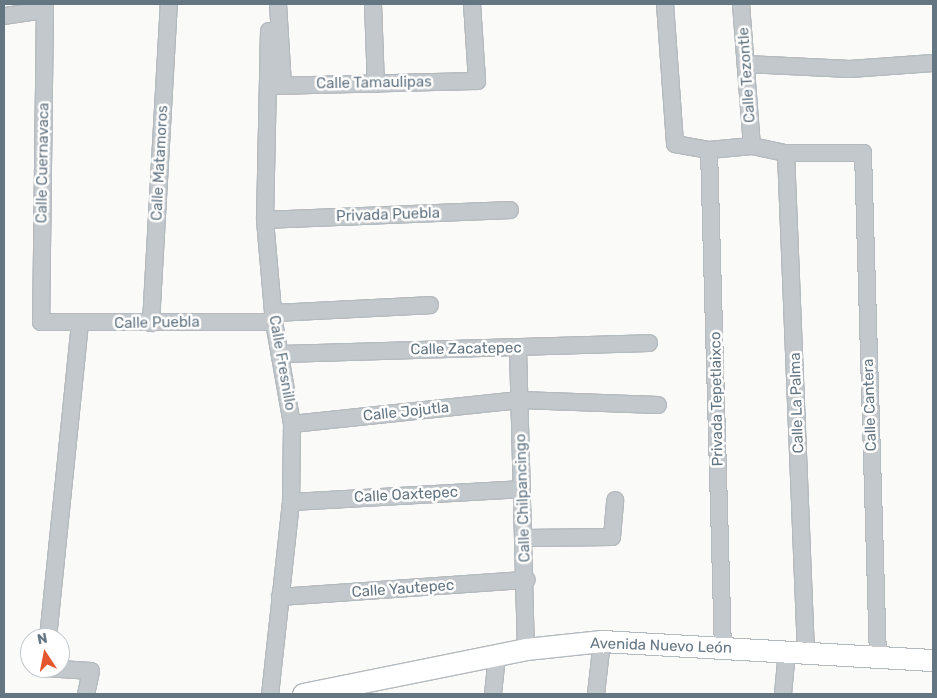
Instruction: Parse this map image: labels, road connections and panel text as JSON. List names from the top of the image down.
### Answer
{
  "streets": {
    "main road": ["Avenida Nuevo León"],
    "street": [
      "Calle Tezontle",
      "Calle Tamaulipas",
      "Calle Cuernavaca",
      "Calle Matamoros",
      "Privada Puebla",
      "Calle Puebla",
      "Calle Zacatepec",
      "Calle Fresnillo",
      "Privada Tepetlaixco",
      "Calle La Palma",
      "Calle Cantera",
      "Calle Jojutla",
      "Calle Oaxtepec",
      "Calle Chilpancingo",
      "Calle Yautepec"
    ]
  },
  "crossings": [
    ["Calle Tamaulipas", "Calle Fresnillo"],
    ["Calle Cuernavaca", "Calle Puebla"],
    ["Calle Matamoros", "Calle Puebla"],
    ["Privada Puebla", "Calle Fresnillo"],
    ["Calle Puebla", "Calle Fresnillo"],
    ["Calle Zacatepec", "Calle Fresnillo"],
    ["Calle Zacatepec", "Calle Chilpancingo"],
    ["Calle Fresnillo", "Calle Jojutla"],
    ["Calle Fresnillo", "Calle Oaxtepec"],
    ["Calle Fresnillo", "Calle Yautepec"],
    ["Privada Tepetlaixco", "Avenida Nuevo León"],
    ["Calle La Palma", "Calle Cantera"],
    ["Calle La Palma", "Avenida Nuevo León"],
    ["Calle Cantera", "Avenida Nuevo León"],
    ["Calle Jojutla", "Calle Chilpancingo"],
    ["Calle Oaxtepec", "Calle Chilpancingo"],
    ["Calle Chilpancingo", "Calle Yautepec"],
    ["Calle Chilpancingo", "Avenida Nuevo León"]
  ],
  "north": "top"
}
